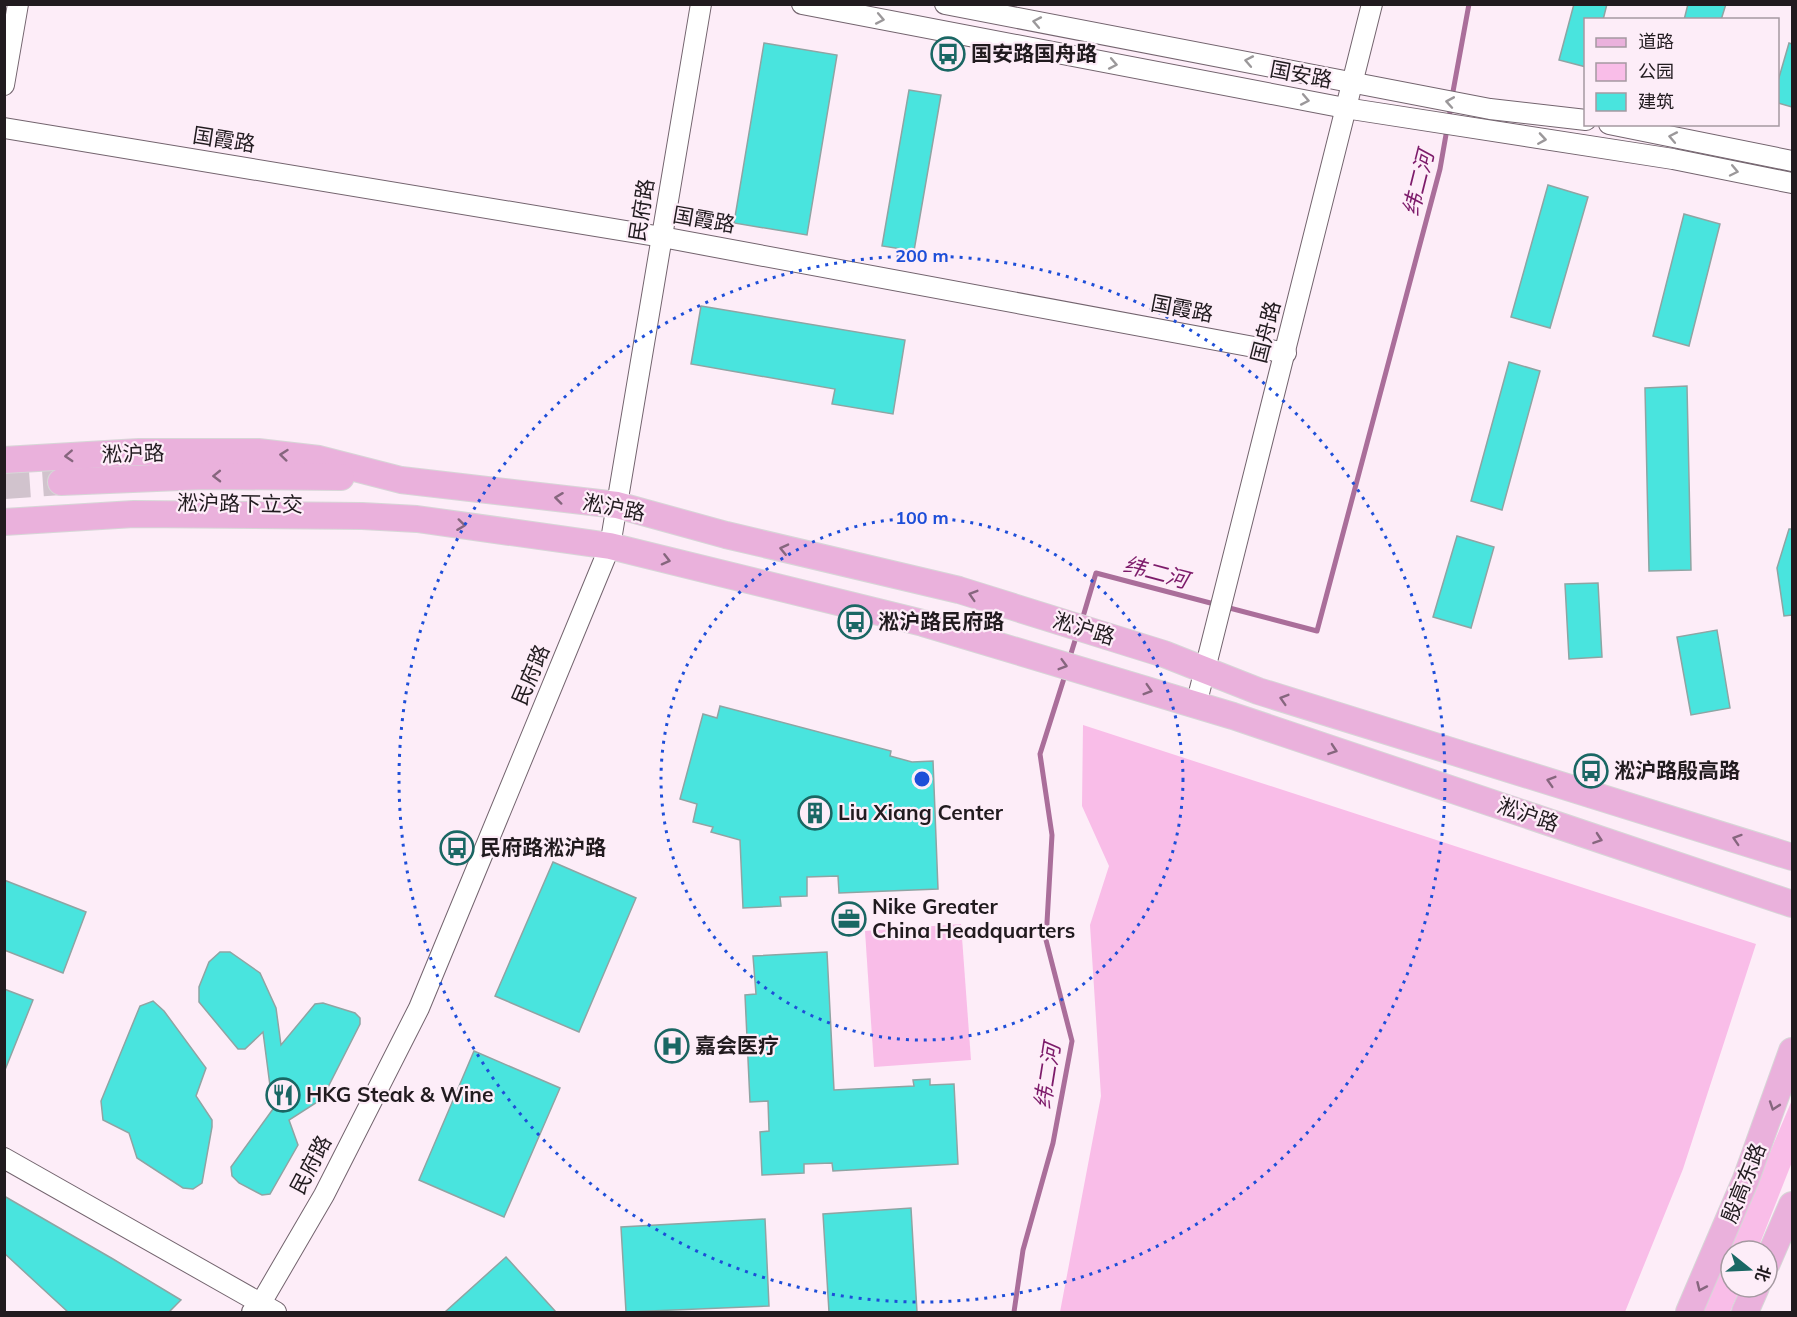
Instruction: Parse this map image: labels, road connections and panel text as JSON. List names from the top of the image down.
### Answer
{
  "streets": {
    "main road": ["淞沪路", "淞沪路下立交", "殷高东路"],
    "street": [
      "国安路",
      "国霞路",
      "民府路",
      "国舟路"
    ]
  },
  "crossings": [
    ["国安路", "国舟路"],
    ["国霞路", "民府路"],
    ["国霞路", "国舟路"],
    ["民府路", "淞沪路"],
    ["国舟路", "淞沪路"],
    ["淞沪路", "淞沪路下立交"]
  ],
  "one_way": ["殷高东路"],
  "water": ["纬二河"],
  "places": {
    "bus stop": [
      "国安路国舟路",
      "淞沪路民府路",
      "淞沪路殷高路",
      "民府路淞沪路"
    ],
    "building": ["Liu Xiang Center"],
    "office": ["Nike Greater China Headquarters"],
    "hospital": ["嘉会医疗"],
    "restaurant": ["HKG Steak & Wine"]
  },
  "legend": ["道路", "公园", "建筑"],
  "north": "right",
  "rings": ["200 m", "100 m"]
}
